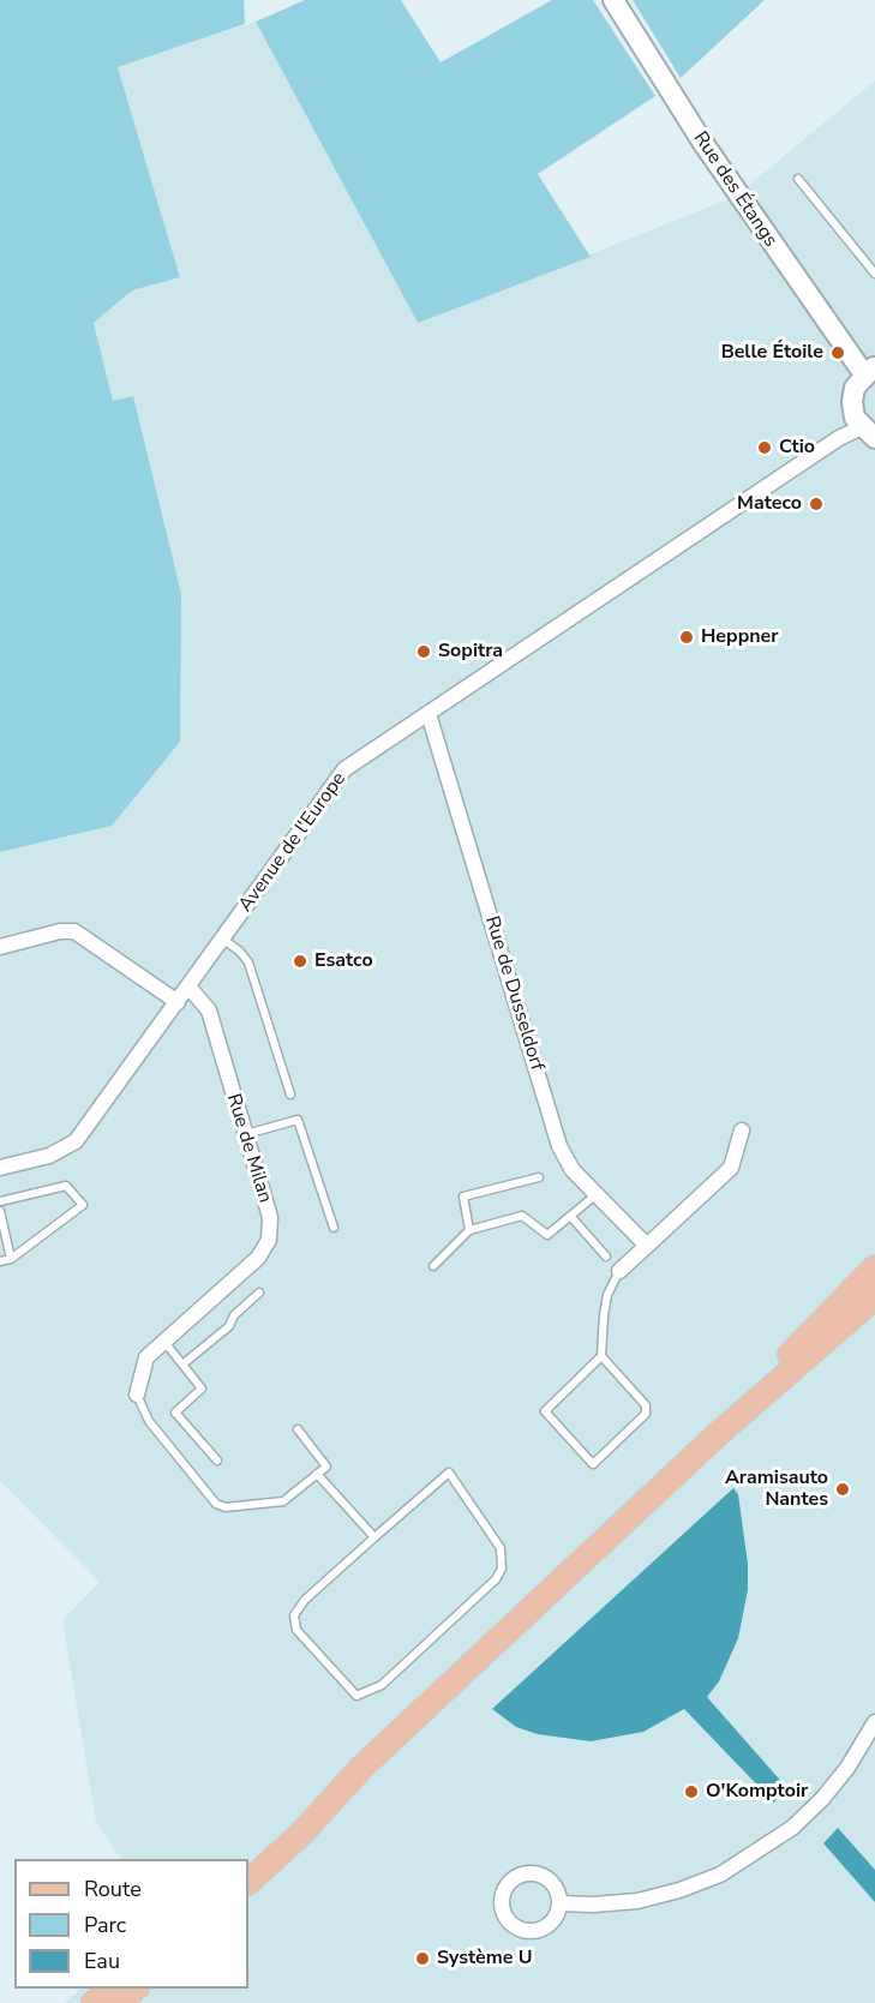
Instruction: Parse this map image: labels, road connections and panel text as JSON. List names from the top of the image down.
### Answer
{
  "streets": {
    "main road": ["Rue des Étangs"],
    "street": ["Avenue de l'Europe", "Rue de Dusseldorf", "Rue de Milan"]
  },
  "crossings": [
    ["Avenue de l'Europe", "Rue de Dusseldorf"],
    ["Avenue de l'Europe", "Rue de Milan"]
  ],
  "places": [
    "Belle Étoile",
    "Ctio",
    "Mateco",
    "Heppner",
    "Sopitra",
    "Esatco",
    "Aramisauto Nantes",
    "O'Komptoir",
    "Système U"
  ],
  "legend": ["Route", "Parc", "Eau"]
}
